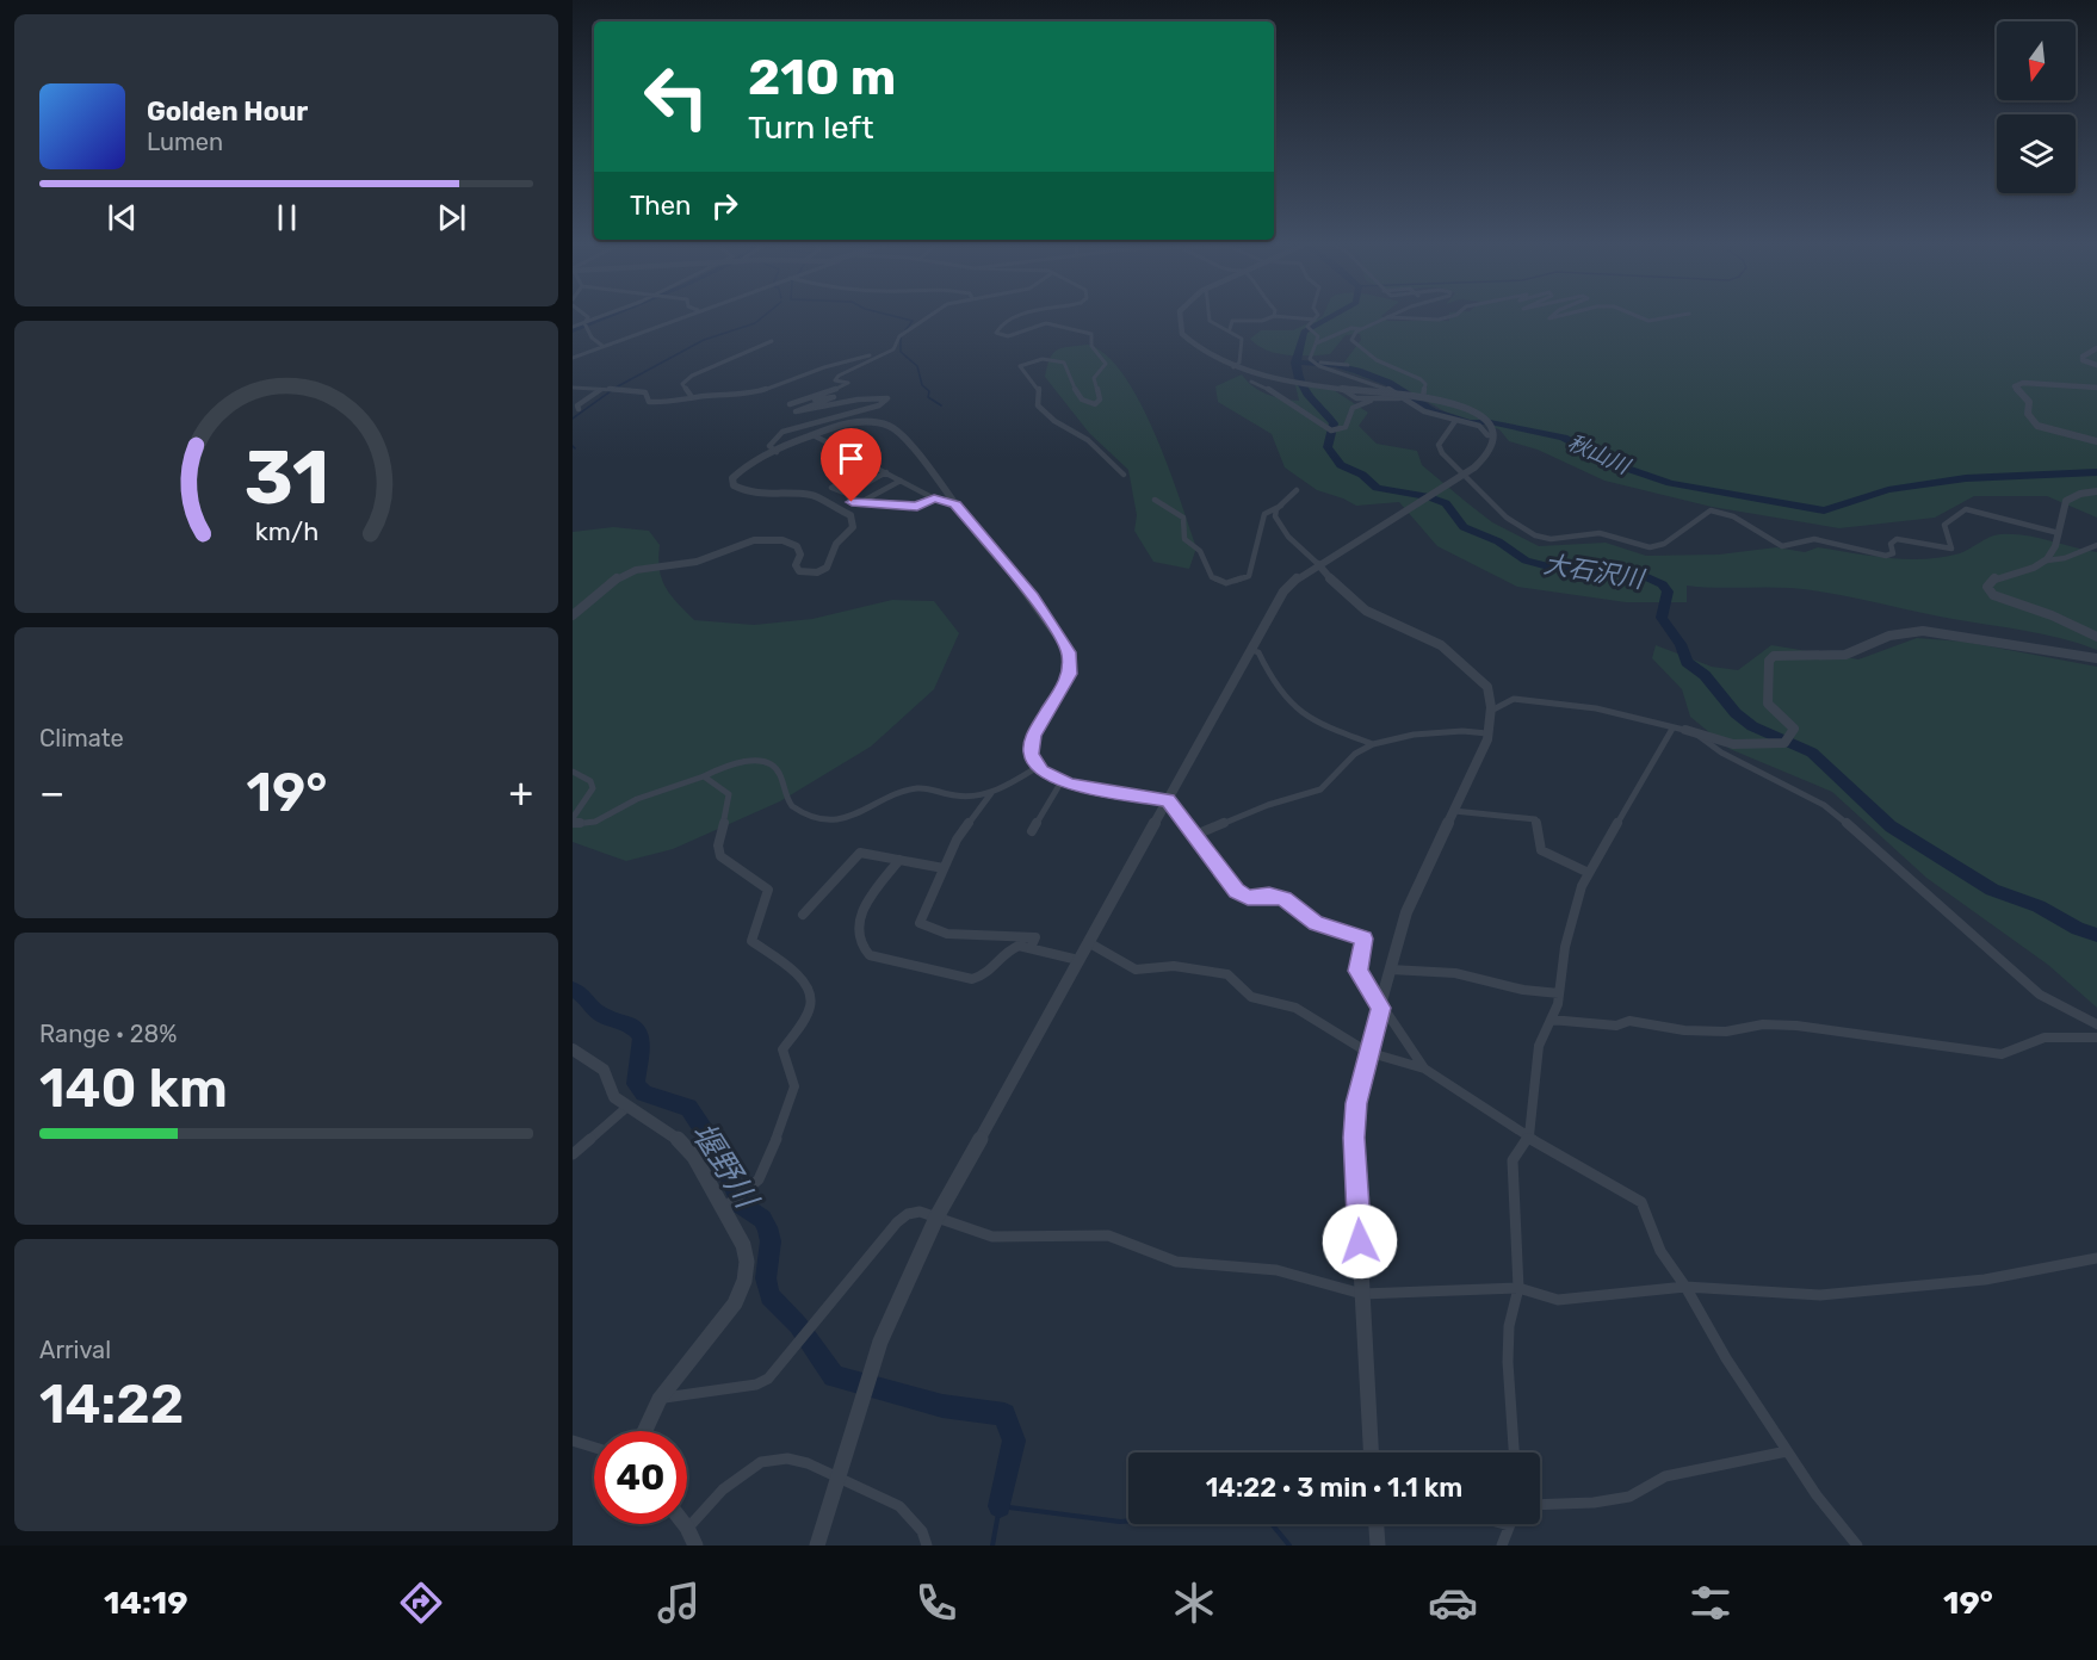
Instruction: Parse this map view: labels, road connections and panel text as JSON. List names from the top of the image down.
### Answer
{
  "water": ["秋山川", "大石沢川", "堰野川"],
  "north": "bottom",
  "page": {
    "turn": ["210 m", "Turn left"],
    "song": ["Golden Hour", "Lumen"],
    "then": "Then",
    "tile": [
      "Climate",
      ["Range · 28%", "140 km"],
      ["Arrival", "14:22"]
    ],
    "heat": ["−", "19°", "+"],
    "limit": "40",
    "trip": "14:22 · 3 min · 1.1 km",
    "tabs": ["14:19", "19°"],
    "gauge": ["31", "km/h"]
  }
}
